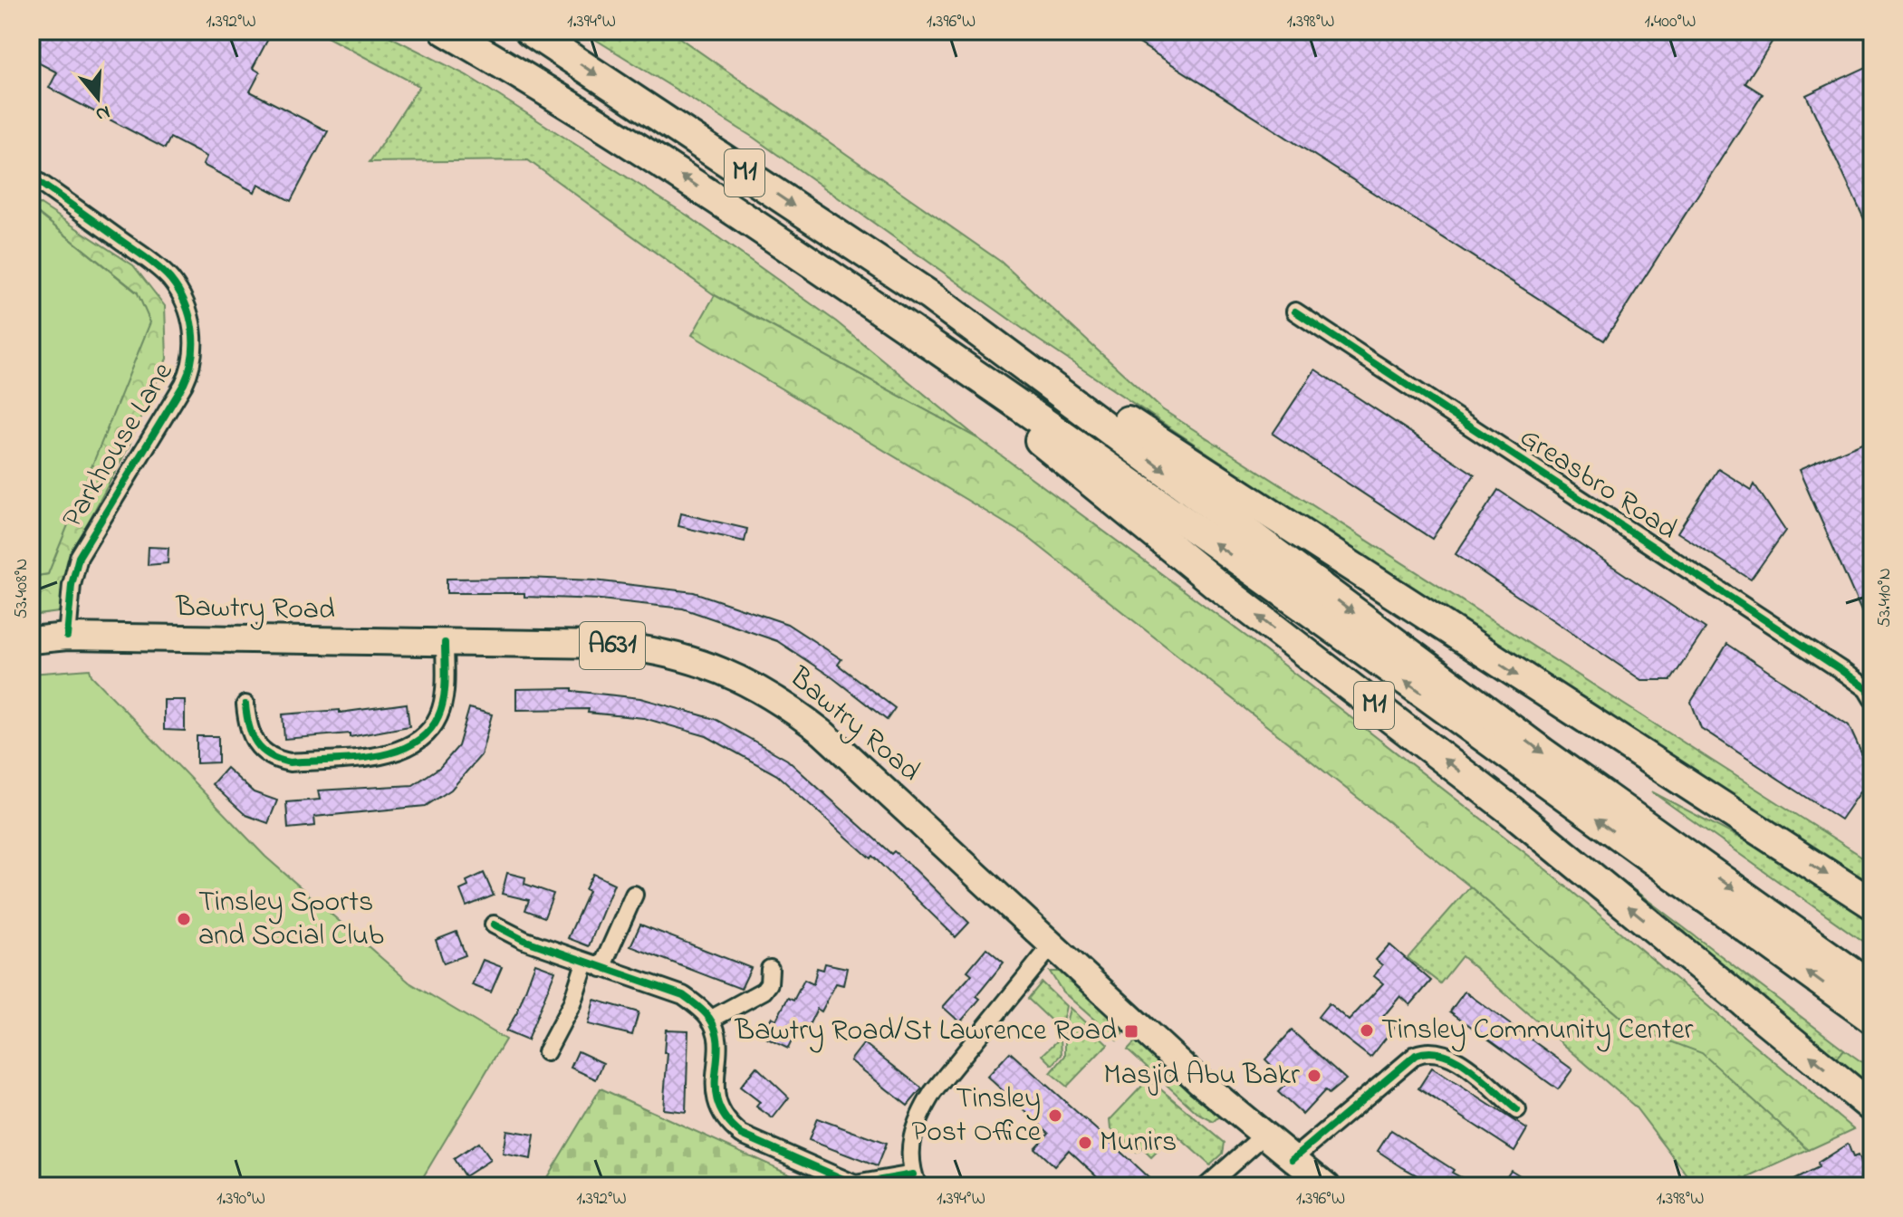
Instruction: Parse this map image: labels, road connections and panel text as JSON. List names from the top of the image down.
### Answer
{
  "streets": {
    "highway": ["M1"],
    "main road": ["Bawtry Road", "A631"],
    "street": ["Parkhouse Lane", "Greasbro Road"]
  },
  "crossings": [
    ["Parkhouse Lane", "Bawtry Road"]
  ],
  "places": {
    "other": [
      "Tinsley Sports and Social Club",
      "Tinsley Community Center",
      "Masjid Abu Bakr",
      "Tinsley Post Office",
      "Munirs"
    ],
    "transit": ["Bawtry Road/St Lawrence Road"]
  },
  "north": "bottom",
  "coordinates": [
    "1.392°W",
    "1.394°W",
    "1.396°W",
    "1.398°W",
    "1.400°W",
    "53.408°N",
    "53.410°N",
    "1.390°W"
  ]
}
